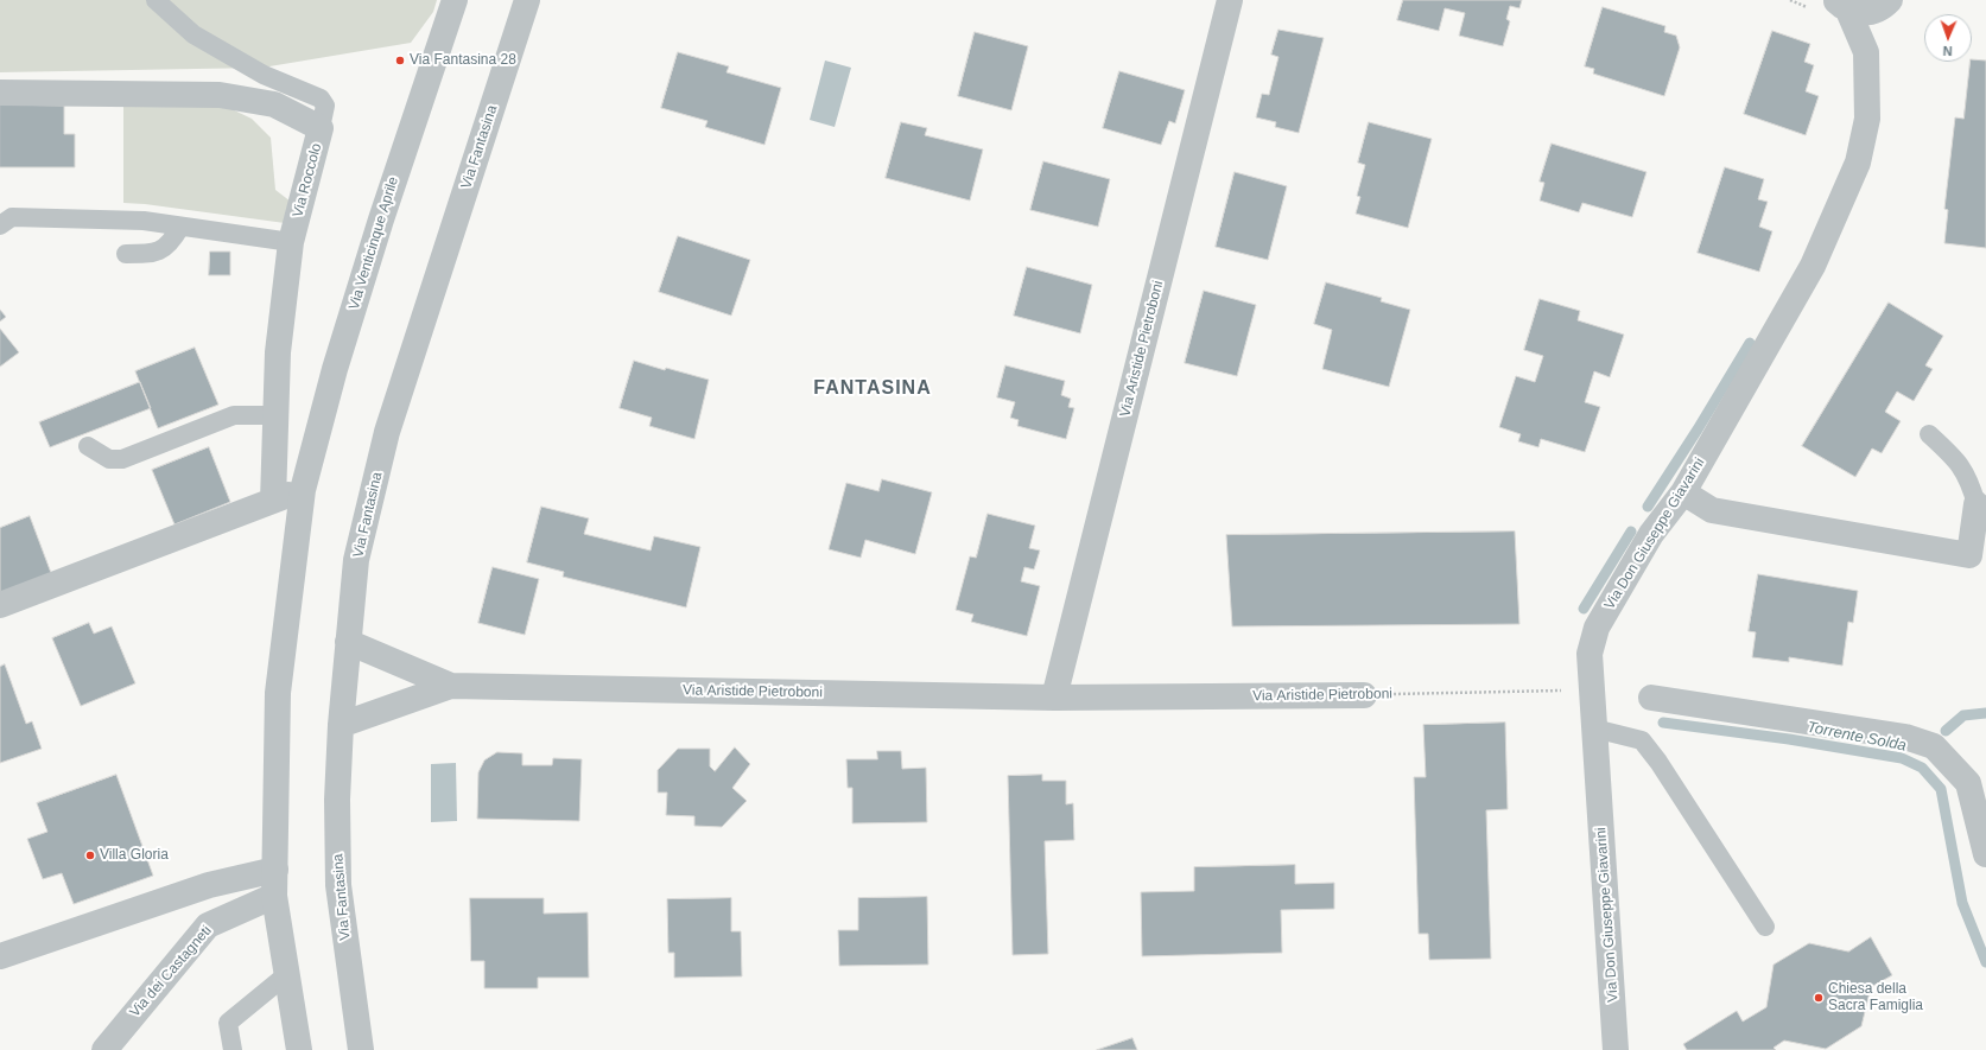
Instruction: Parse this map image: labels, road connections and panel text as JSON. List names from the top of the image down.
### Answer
{
  "streets": {
    "street": [
      "Via Fantasina",
      "Via Roccolo",
      "Via Venticinque Aprile",
      "Via Aristide Pietroboni",
      "Via Don Giuseppe Giavarini",
      "Via dei Castagneti"
    ]
  },
  "crossings": [
    ["Via Fantasina", "Via Aristide Pietroboni"],
    ["Via Aristide Pietroboni", "Via Don Giuseppe Giavarini"]
  ],
  "districts": ["FANTASINA"],
  "water": ["Torrente Solda"],
  "places": ["Via Fantasina 28", "Villa Gloria", "Chiesa della Sacra Famiglia"],
  "north": "bottom"
}
